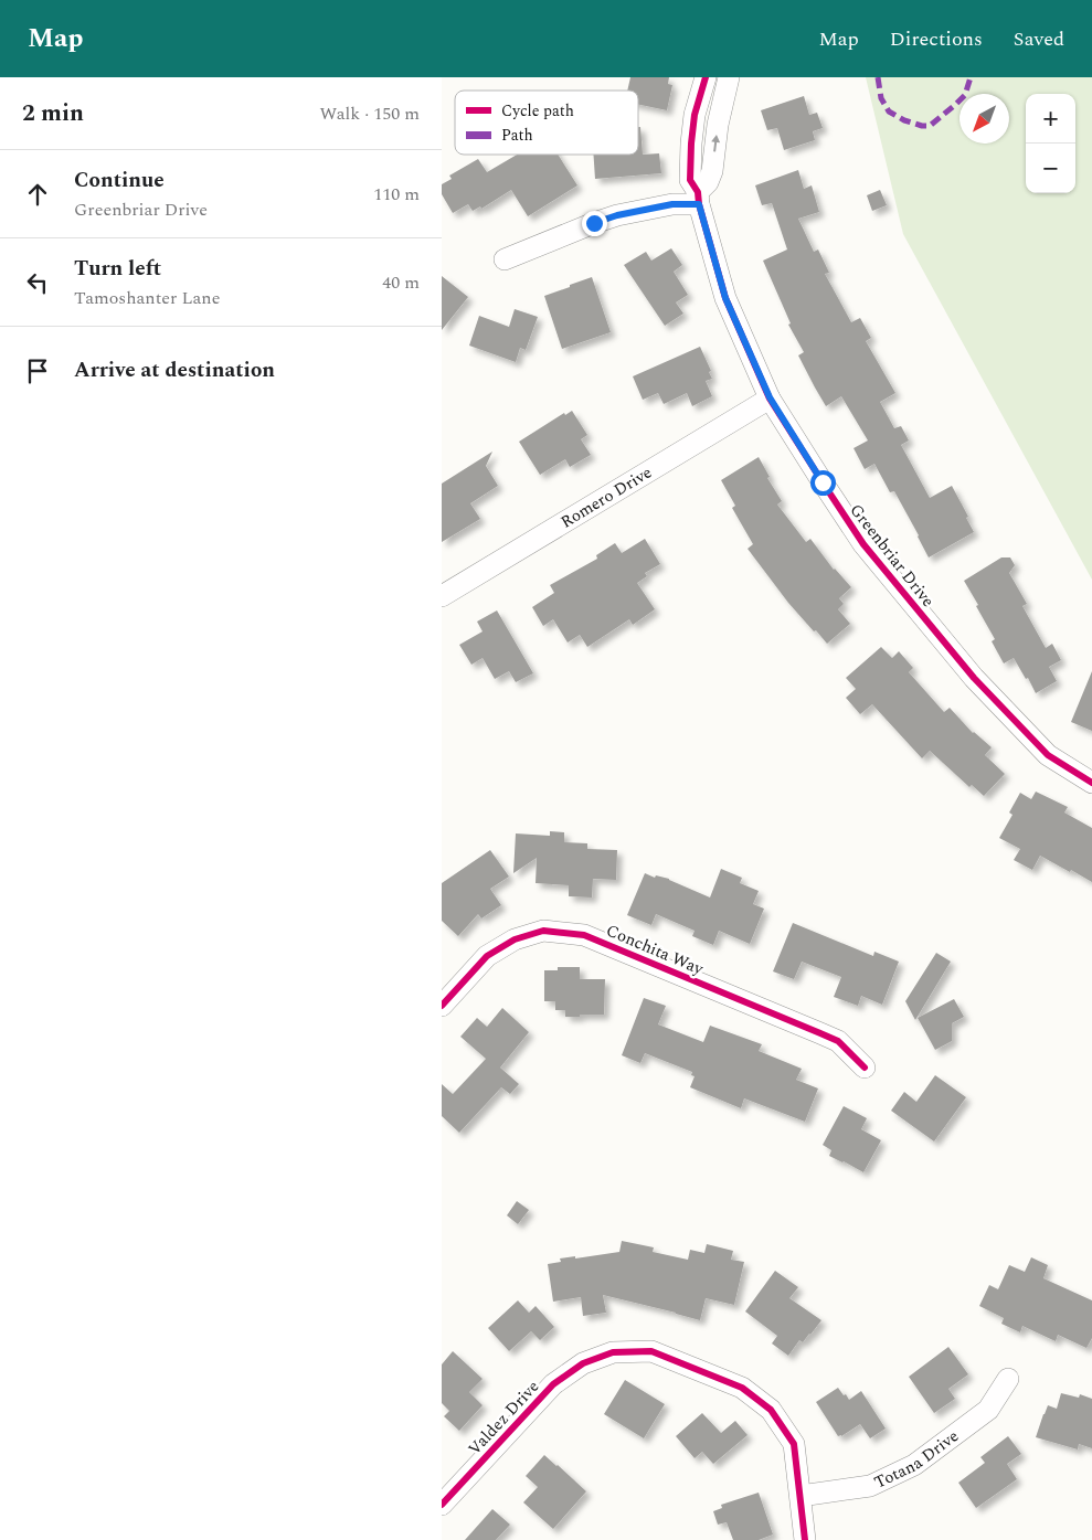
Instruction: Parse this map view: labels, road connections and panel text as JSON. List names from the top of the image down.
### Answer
{
  "streets": {
    "street": [
      "Romero Drive",
      "Greenbriar Drive",
      "Conchita Way",
      "Valdez Drive",
      "Totana Drive"
    ]
  },
  "crossings": [
    ["Romero Drive", "Greenbriar Drive"],
    ["Valdez Drive", "Totana Drive"]
  ],
  "legend": ["Cycle path", "Path"],
  "north": "bottom left",
  "page": {
    "header": "Map",
    "nav": ["Map", "Directions", "Saved"],
    "heading": ["2 min", "Walk · 150 m"],
    "map_buttons": ["+", "−"],
    "list": [
      ["Continue", "Greenbriar Drive", "110 m"],
      ["Turn left", "Tamoshanter Lane", "40 m"],
      "Arrive at destination"
    ]
  }
}
